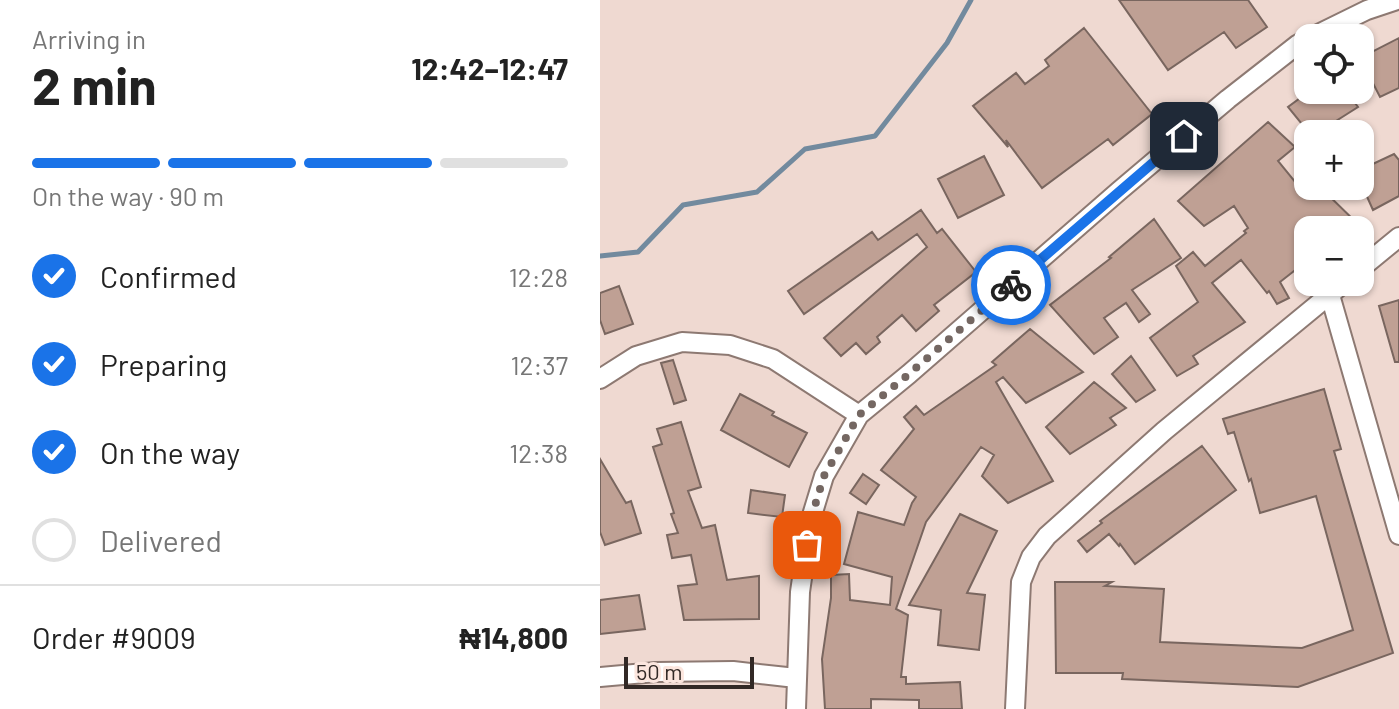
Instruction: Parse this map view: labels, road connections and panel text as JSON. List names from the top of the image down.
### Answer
{
  "scale_bar": "50 m",
  "page": {
    "heading": ["2 min", "Arriving in", "12:42–12:47"],
    "panel": ["Order #9009", "₦14,800"],
    "map_buttons": ["+", "−"],
    "bar": "On the way · 90 m",
    "list": [
      ["Confirmed", "12:28"],
      ["Preparing", "12:37"],
      ["On the way", "12:38"],
      "Delivered"
    ],
    "scale": "50 m"
  }
}
